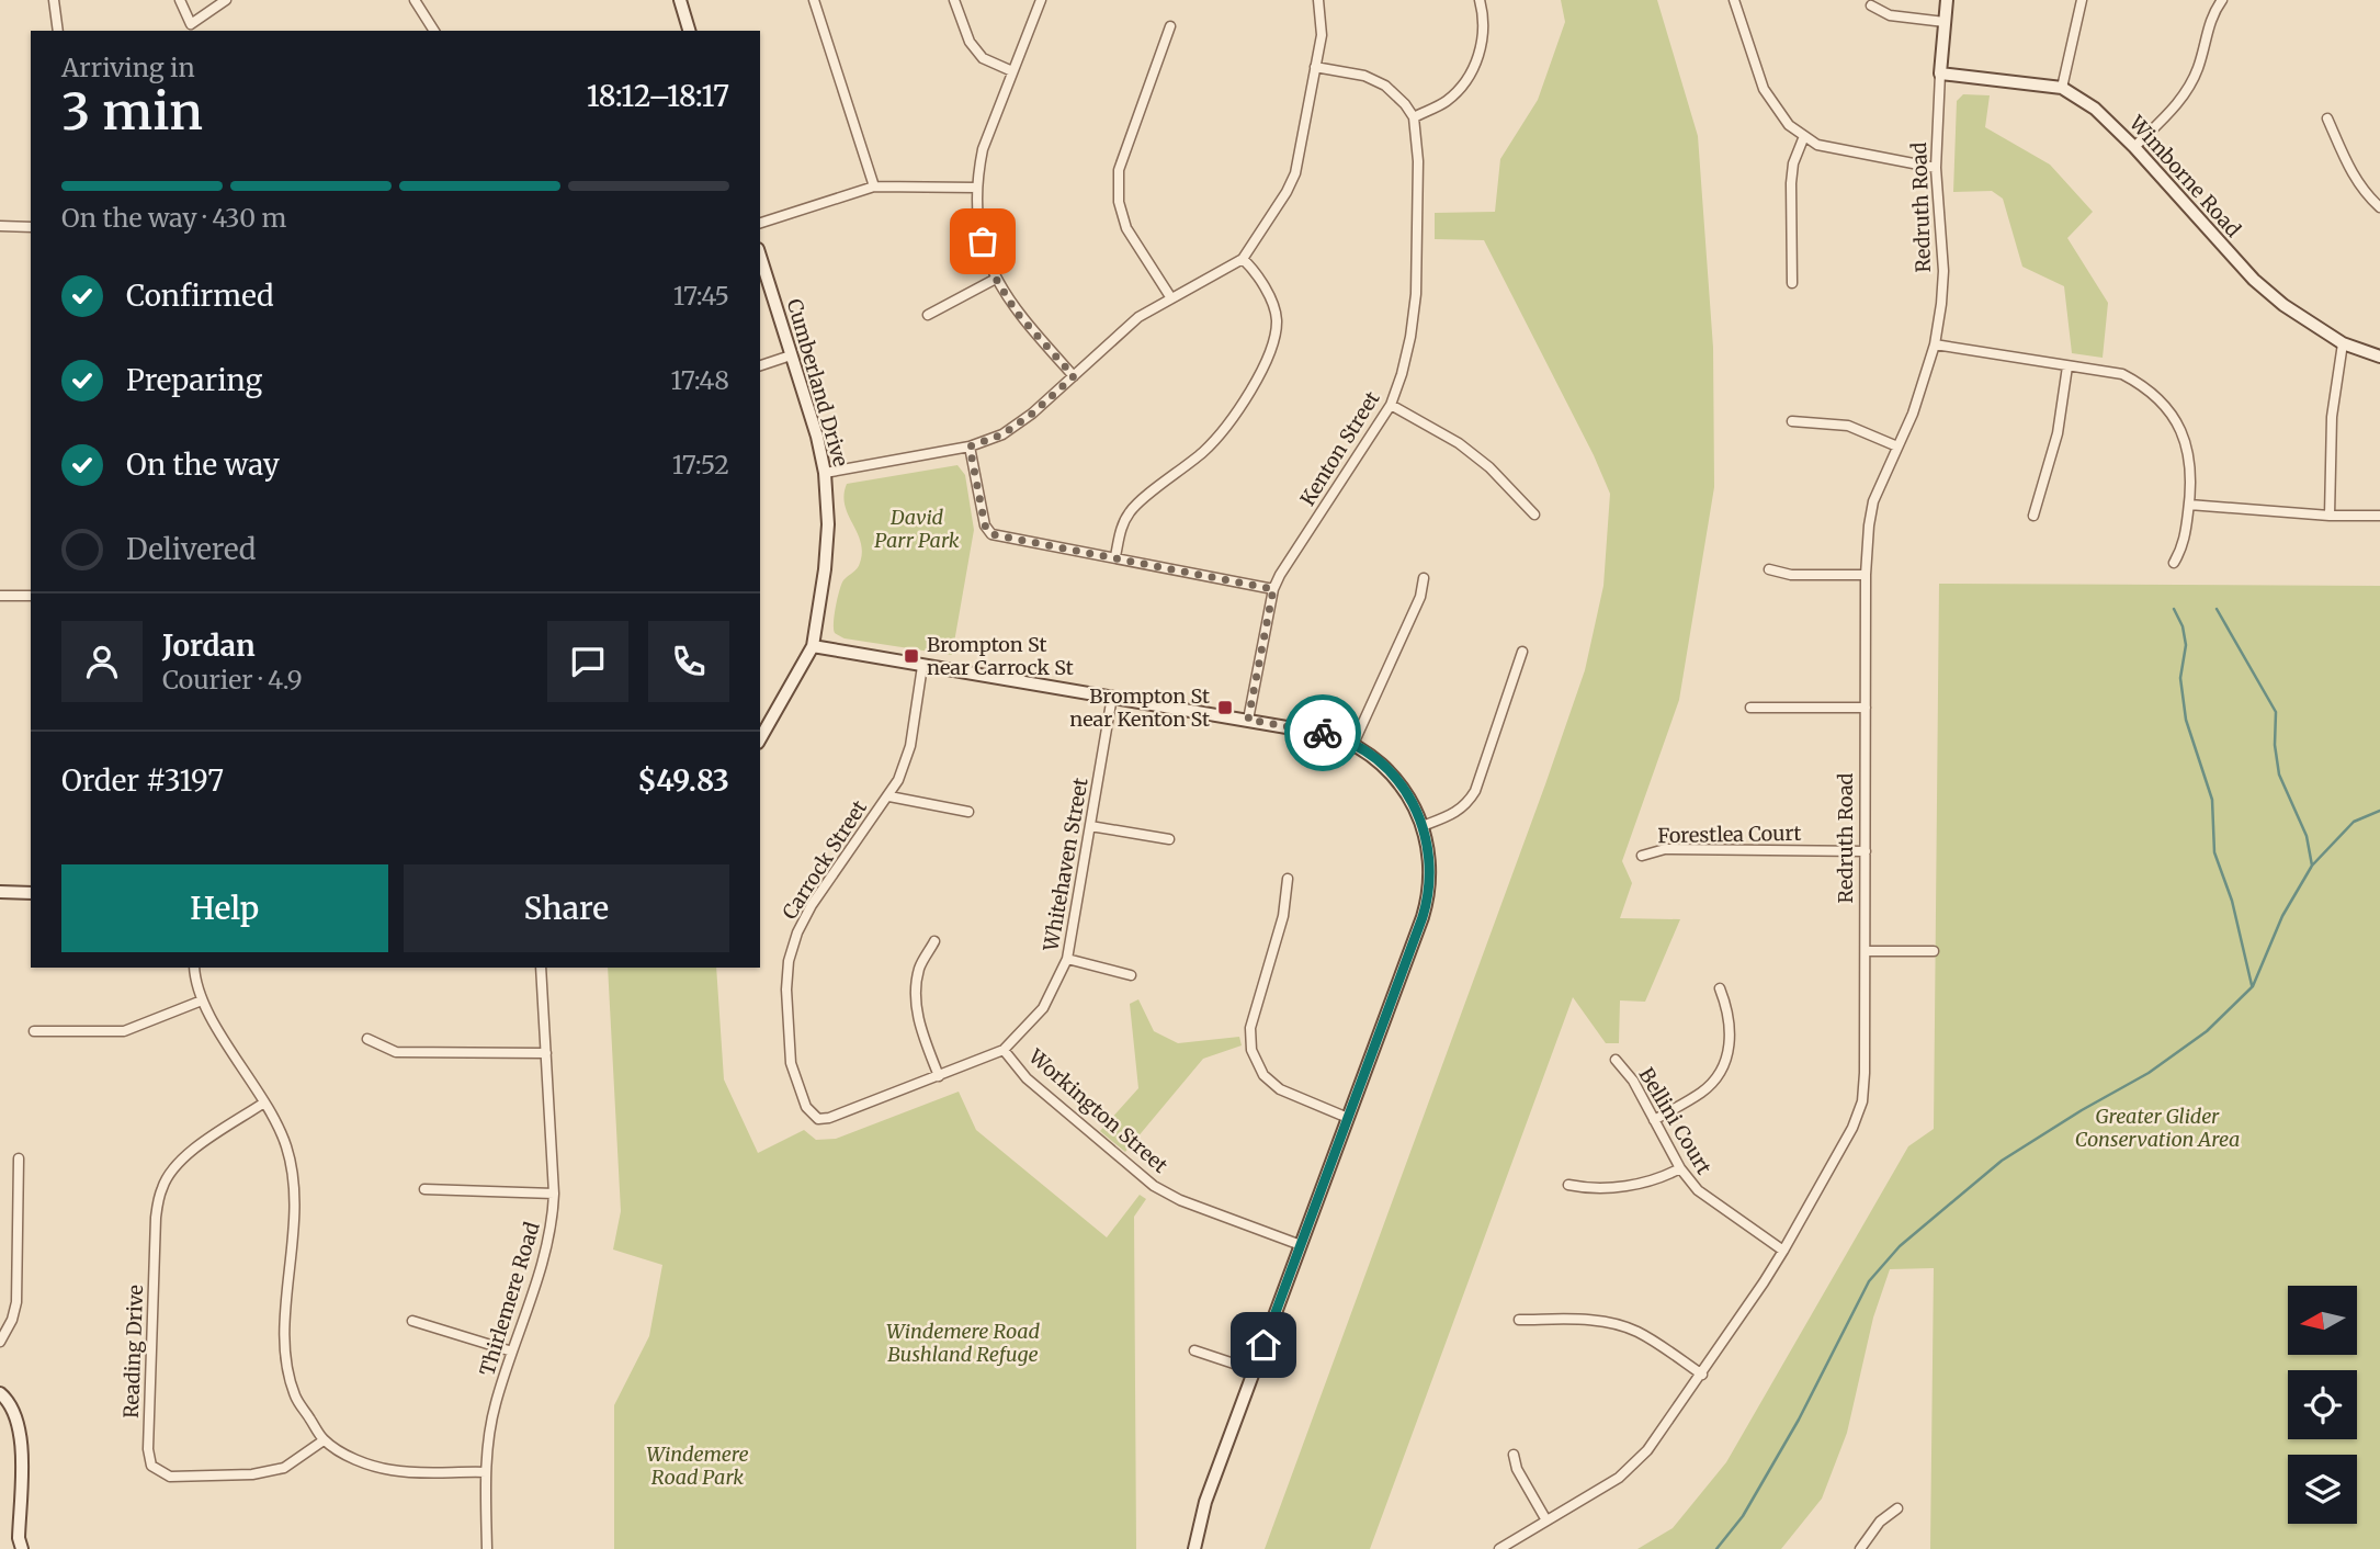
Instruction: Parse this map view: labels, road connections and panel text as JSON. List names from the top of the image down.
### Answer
{
  "streets": {
    "street": [
      "Wimborne Road",
      "Redruth Road",
      "Cumberland Drive",
      "Kenton Street",
      "Forestlea Court",
      "Carrock Street",
      "Whitehaven Street",
      "Workington Street",
      "Bellini Court",
      "Thirlemere Road",
      "Reading Drive"
    ]
  },
  "crossings": [
    ["Wimborne Road", "Redruth Road"],
    ["Redruth Road", "Forestlea Court"],
    ["Redruth Road", "Bellini Court"],
    ["Carrock Street", "Whitehaven Street"],
    ["Whitehaven Street", "Workington Street"]
  ],
  "parks": [
    "David Parr Park",
    "Greater Glider Conservation Area",
    "Windemere Road Bushland Refuge",
    "Windemere Road Park"
  ],
  "places": {
    "transit": ["Brompton St near Carrock St", "Brompton St near Kenton St"]
  },
  "north": "left",
  "page": {
    "heading": ["3 min", "Arriving in", "18:12–18:17"],
    "panel": [
      "Jordan",
      "Courier · 4.9",
      "Order #3197",
      "$49.83"
    ],
    "bar": "On the way · 430 m",
    "list": [
      ["Confirmed", "17:45"],
      ["Preparing", "17:48"],
      ["On the way", "17:52"],
      "Delivered"
    ],
    "buttons": ["Help", "Share"]
  }
}
